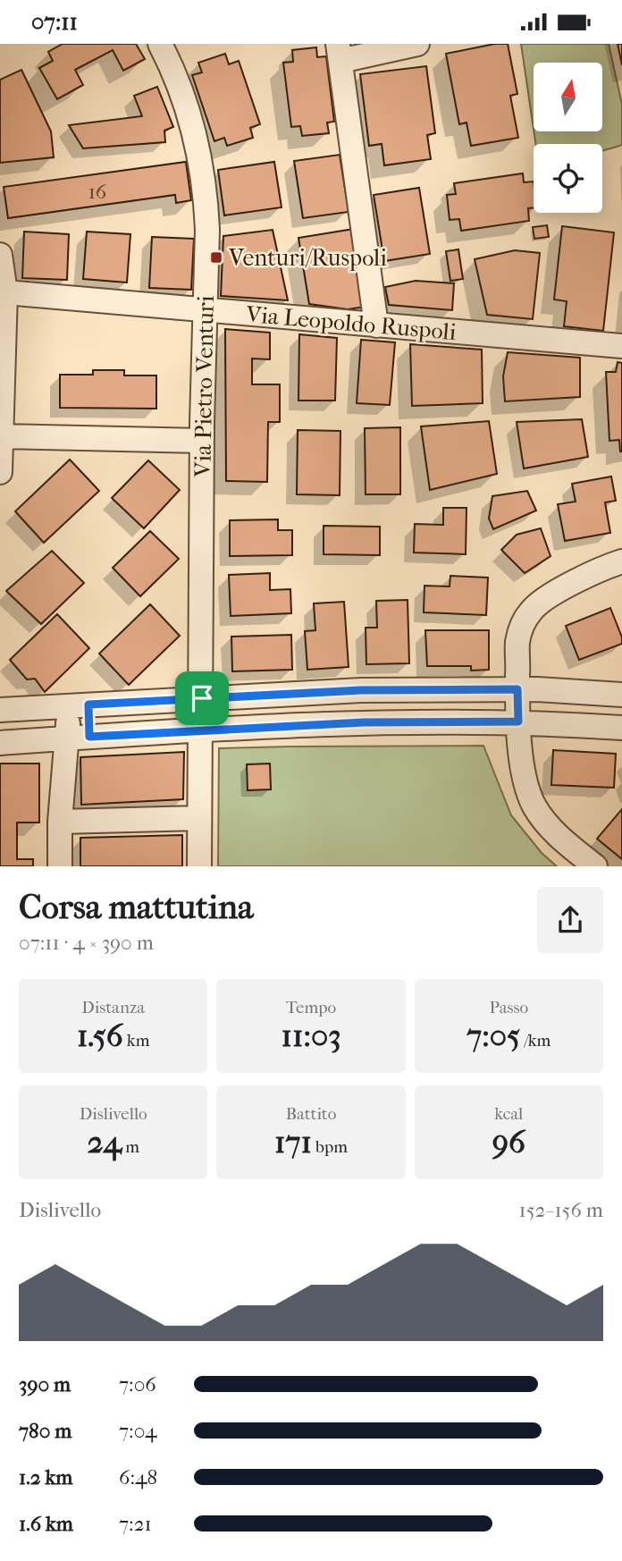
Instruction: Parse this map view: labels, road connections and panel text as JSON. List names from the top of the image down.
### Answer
{
  "streets": {
    "street": ["Via Leopoldo Ruspoli", "Via Pietro Venturi"]
  },
  "crossings": [
    ["Via Leopoldo Ruspoli", "Via Pietro Venturi"]
  ],
  "places": {
    "transit": ["Venturi/Ruspoli"]
  },
  "house_numbers": ["16"],
  "north": "top",
  "page": {
    "status": "07:11",
    "heading": ["Corsa mattutina", "07:11 · 4 × 390 m"],
    "stats": [
      ["Distanza", "1.56 km"],
      ["Tempo", "11:03"],
      ["Passo", "7:05 /km"],
      ["Dislivello", "24 m"],
      ["Battito", "171 bpm"],
      ["kcal", "96"]
    ],
    "chart": ["Dislivello", "152–156 m"],
    "list": [
      {
        "name": "390 m",
        "note": "7:06"
      },
      {
        "name": "780 m",
        "note": "7:04"
      },
      {
        "name": "1.2 km",
        "note": "6:48"
      },
      {
        "name": "1.6 km",
        "note": "7:21"
      }
    ]
  }
}
